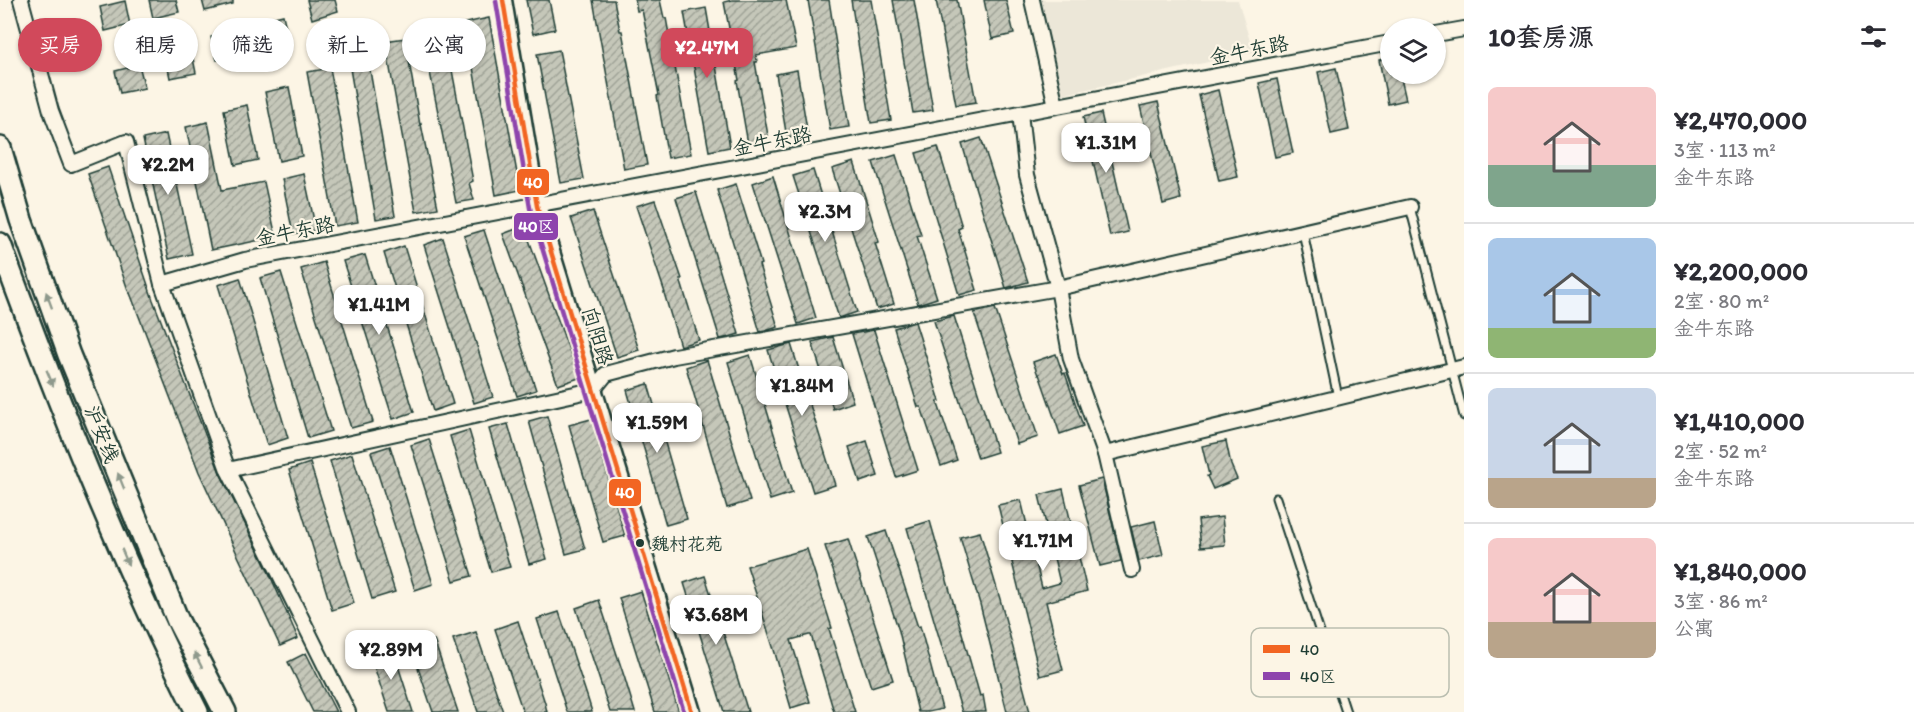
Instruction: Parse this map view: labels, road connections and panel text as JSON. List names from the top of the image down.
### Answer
{
  "streets": {
    "highway": ["沪安线"],
    "street": ["金牛东路", "向阳路"]
  },
  "crossings": [
    ["金牛东路", "向阳路"]
  ],
  "places": ["魏村花苑"],
  "lines": ["transit line 40", "transit line 40区"],
  "legend": ["40", "40区"],
  "page": {
    "heading": "10套房源",
    "chip": [
      "买房",
      "租房",
      "筛选",
      "新上",
      "公寓"
    ],
    "price": [
      "¥2.47M",
      "¥1.31M",
      "¥2.2M",
      "¥2.3M",
      "¥1.41M",
      "¥1.84M",
      "¥1.59M",
      "¥1.71M",
      "¥3.68M",
      "¥2.89M"
    ],
    "list": [
      {
        "name": "¥2,470,000",
        "note": "3室 · 113 m² · 金牛东路"
      },
      {
        "name": "¥2,200,000",
        "note": "2室 · 80 m² · 金牛东路"
      },
      {
        "name": "¥1,410,000",
        "note": "2室 · 52 m² · 金牛东路"
      },
      {
        "name": "¥1,840,000",
        "note": "3室 · 86 m² · 公寓"
      }
    ]
  }
}
